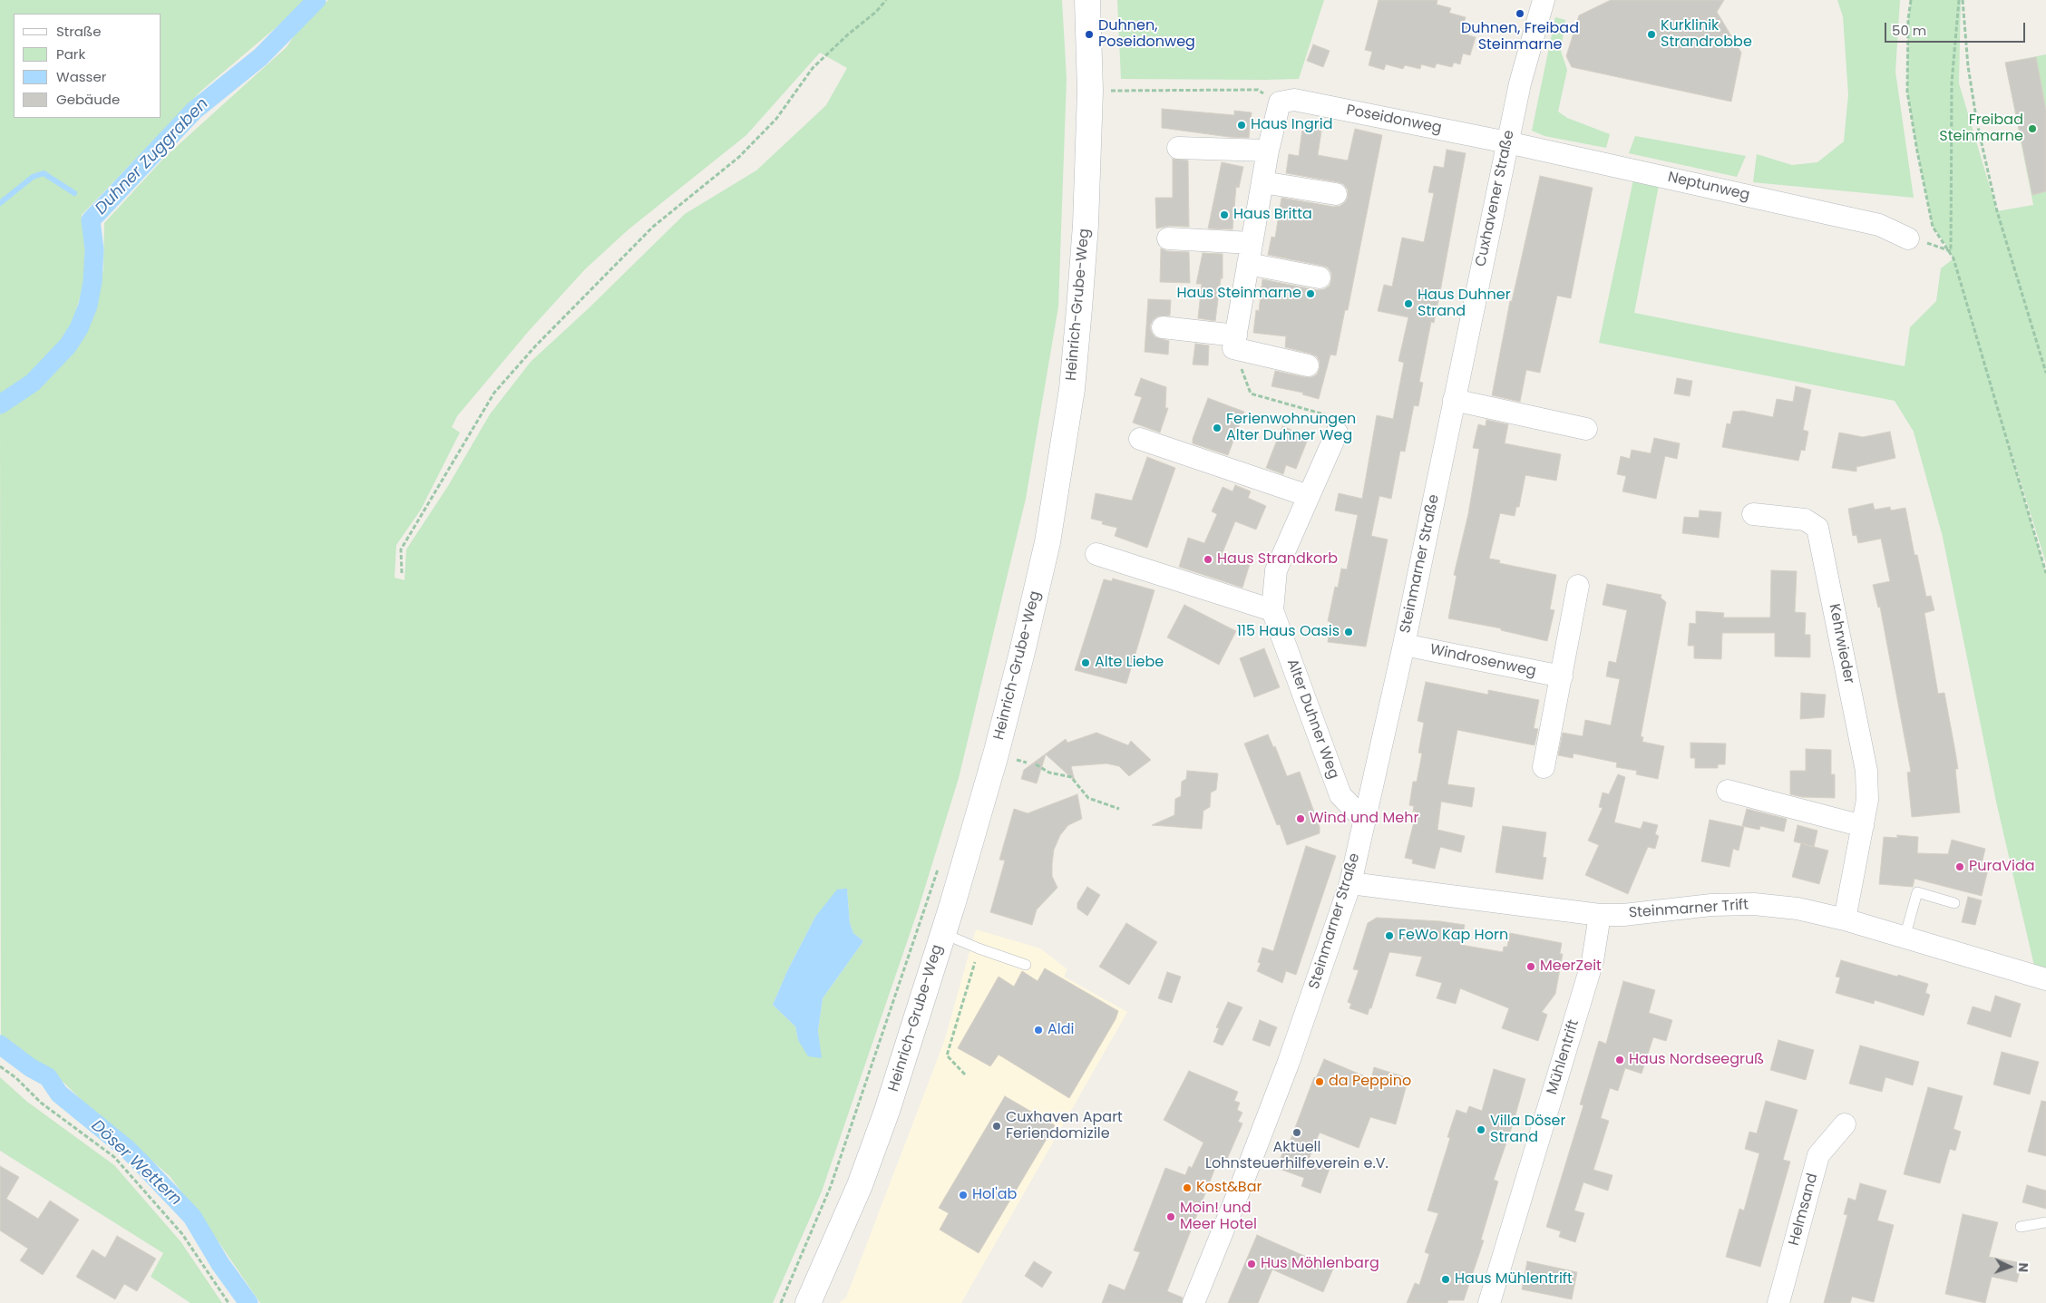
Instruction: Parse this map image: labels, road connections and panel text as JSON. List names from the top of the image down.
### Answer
{
  "streets": {
    "street": [
      "Poseidonweg",
      "Neptunweg",
      "Cuxhavener Straße",
      "Heinrich-Grube-Weg",
      "Steinmarner Straße",
      "Kehrwieder",
      "Windrosenweg",
      "Alter Duhner Weg",
      "Steinmarner Trift",
      "Mühlentrift",
      "Helmsand"
    ]
  },
  "crossings": [
    ["Poseidonweg", "Neptunweg"],
    ["Poseidonweg", "Cuxhavener Straße"],
    ["Neptunweg", "Cuxhavener Straße"],
    ["Cuxhavener Straße", "Steinmarner Straße"],
    ["Steinmarner Straße", "Windrosenweg"],
    ["Steinmarner Straße", "Alter Duhner Weg"],
    ["Steinmarner Straße", "Steinmarner Trift"],
    ["Kehrwieder", "Steinmarner Trift"],
    ["Steinmarner Trift", "Mühlentrift"]
  ],
  "water": ["Duhner Zuggraben", "Döser Wettern"],
  "places": [
    "Duhnen, Freibad Steinmarne",
    "Duhnen, Poseidonweg",
    "Kurklinik Strandrobbe",
    "Haus Ingrid",
    "Freibad Steinmarne",
    "Haus Britta",
    "Haus Steinmarne",
    "Haus Duhner Strand",
    "Ferienwohnungen Alter Duhner Weg",
    "Haus Strandkorb",
    "115 Haus Oasis",
    "Alte Liebe",
    "Wind und Mehr",
    "PuraVida",
    "FeWo Kap Horn",
    "MeerZeit",
    "Aldi",
    "Haus Nordseegruß",
    "da Peppino",
    "Cuxhaven Apart Feriendomizile",
    "Villa Döser Strand",
    "Aktuell Lohnsteuerhilfeverein e.V.",
    "Kost&Bar",
    "Hol'ab",
    "Moin! und Meer Hotel",
    "Hus Möhlenbarg",
    "Haus Mühlentrift"
  ],
  "legend": [
    "Straße",
    "Park",
    "Wasser",
    "Gebäude"
  ],
  "scale_bar": "50 m",
  "north": "right"
}
